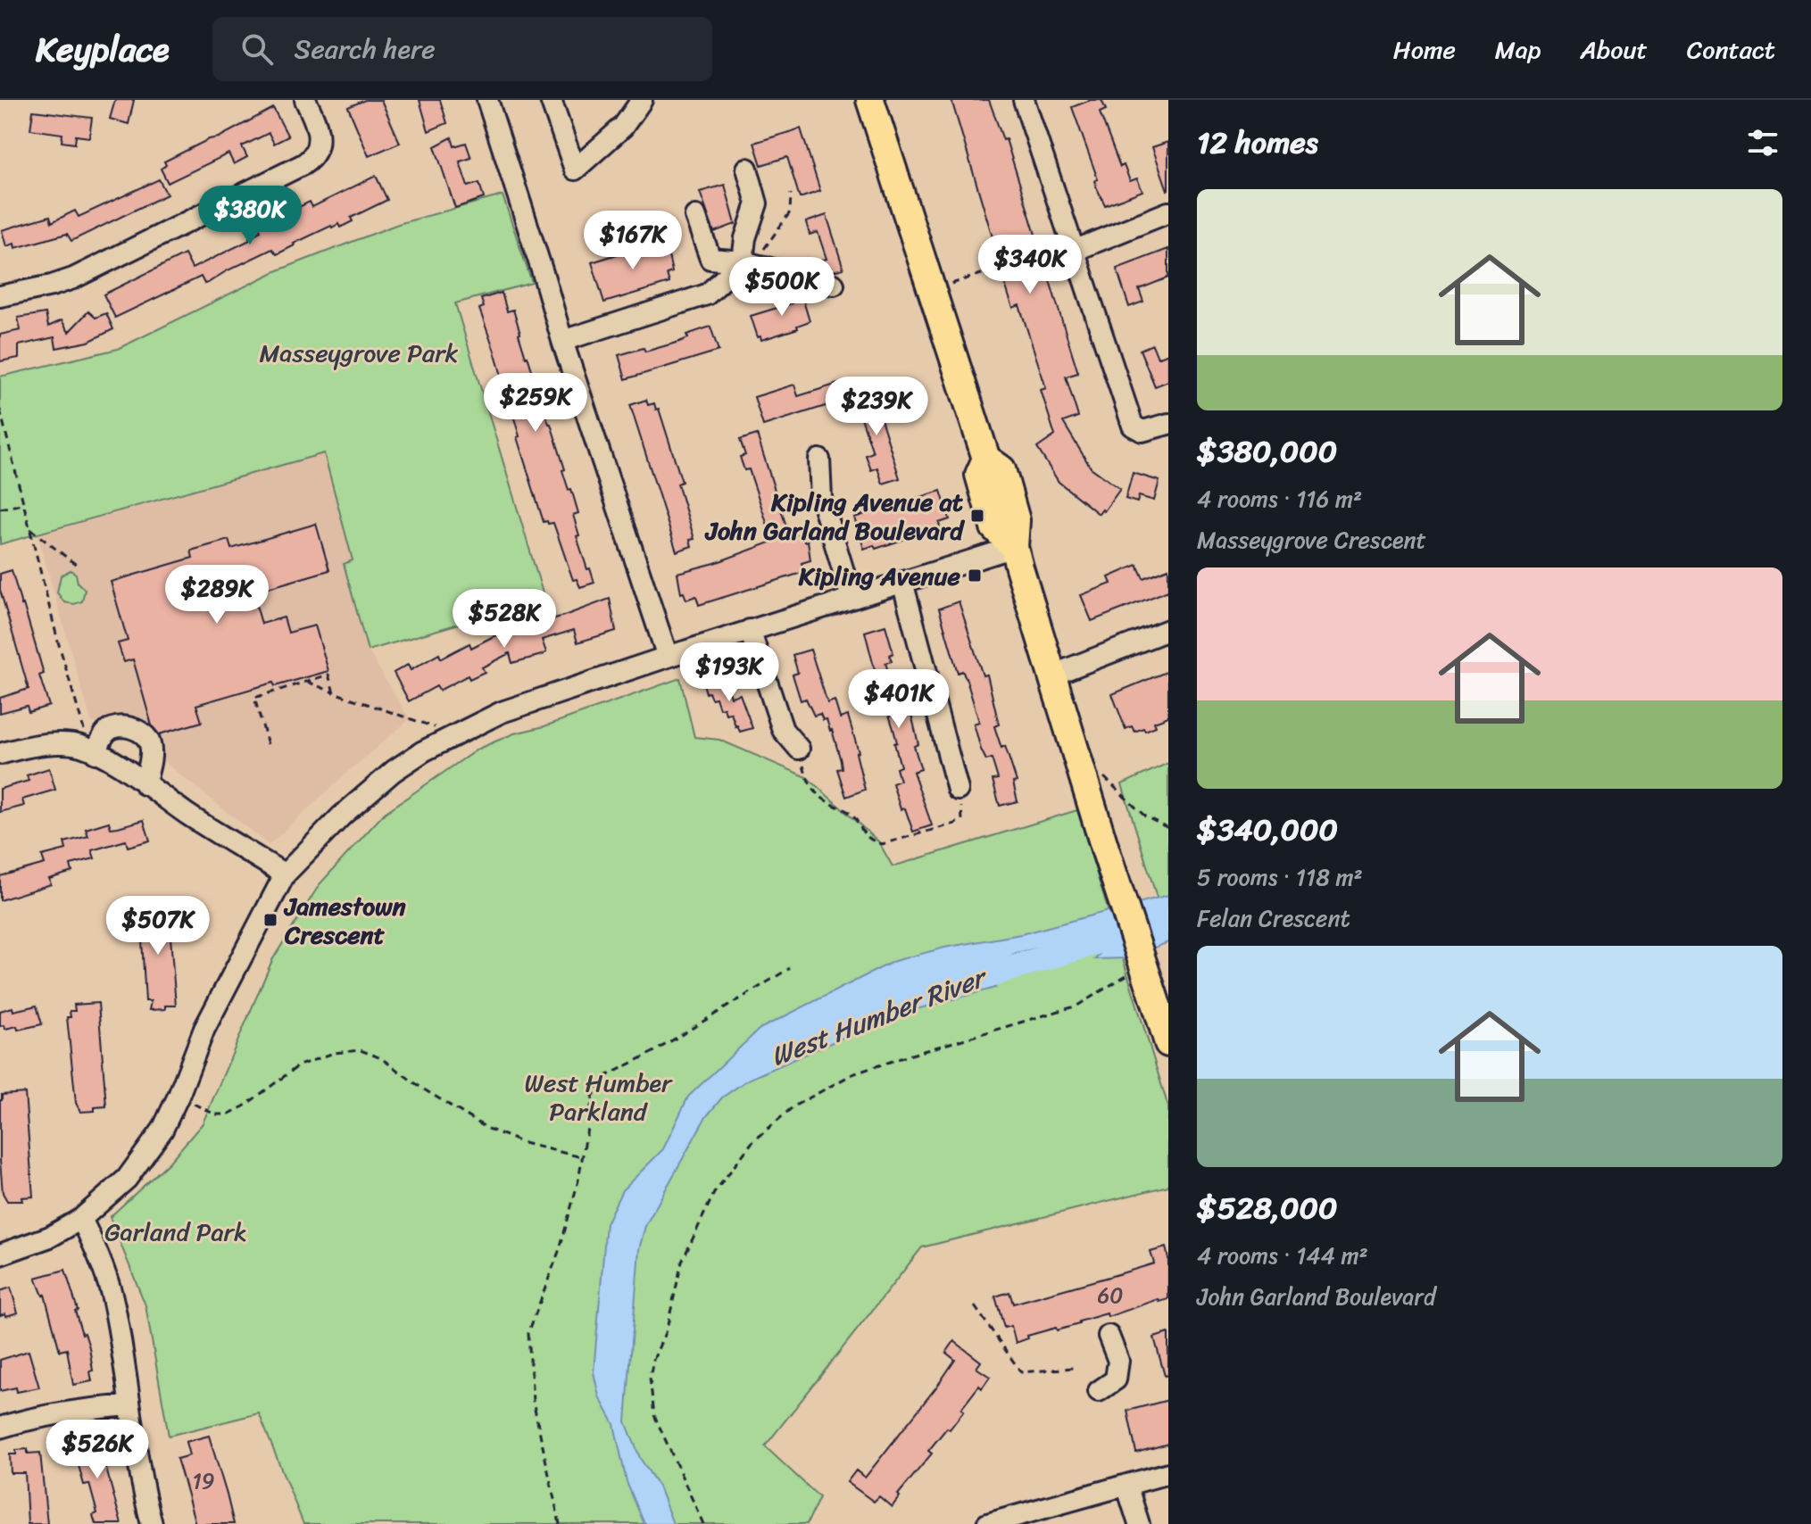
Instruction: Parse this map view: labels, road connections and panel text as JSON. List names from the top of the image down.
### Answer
{
  "water": ["West Humber River"],
  "parks": ["Masseygrove Park", "West Humber Parkland", "Garland Park"],
  "places": {
    "transit": ["Kipling Avenue at John Garland Boulevard", "Kipling Avenue", "Jamestown Crescent"]
  },
  "house_numbers": ["60", "19"],
  "page": {
    "header": "Keyplace",
    "search": "Search here",
    "nav": [
      "Home",
      "Map",
      "About",
      "Contact"
    ],
    "heading": "12 homes",
    "price": [
      "$380K",
      "$167K",
      "$340K",
      "$500K",
      "$259K",
      "$239K",
      "$289K",
      "$528K",
      "$193K",
      "$401K",
      "$507K",
      "$526K"
    ],
    "list": [
      {
        "name": "$380,000",
        "note": "4 rooms · 116 m² · Masseygrove Crescent"
      },
      {
        "name": "$340,000",
        "note": "5 rooms · 118 m² · Felan Crescent"
      },
      {
        "name": "$528,000",
        "note": "4 rooms · 144 m² · John Garland Boulevard"
      }
    ]
  }
}
